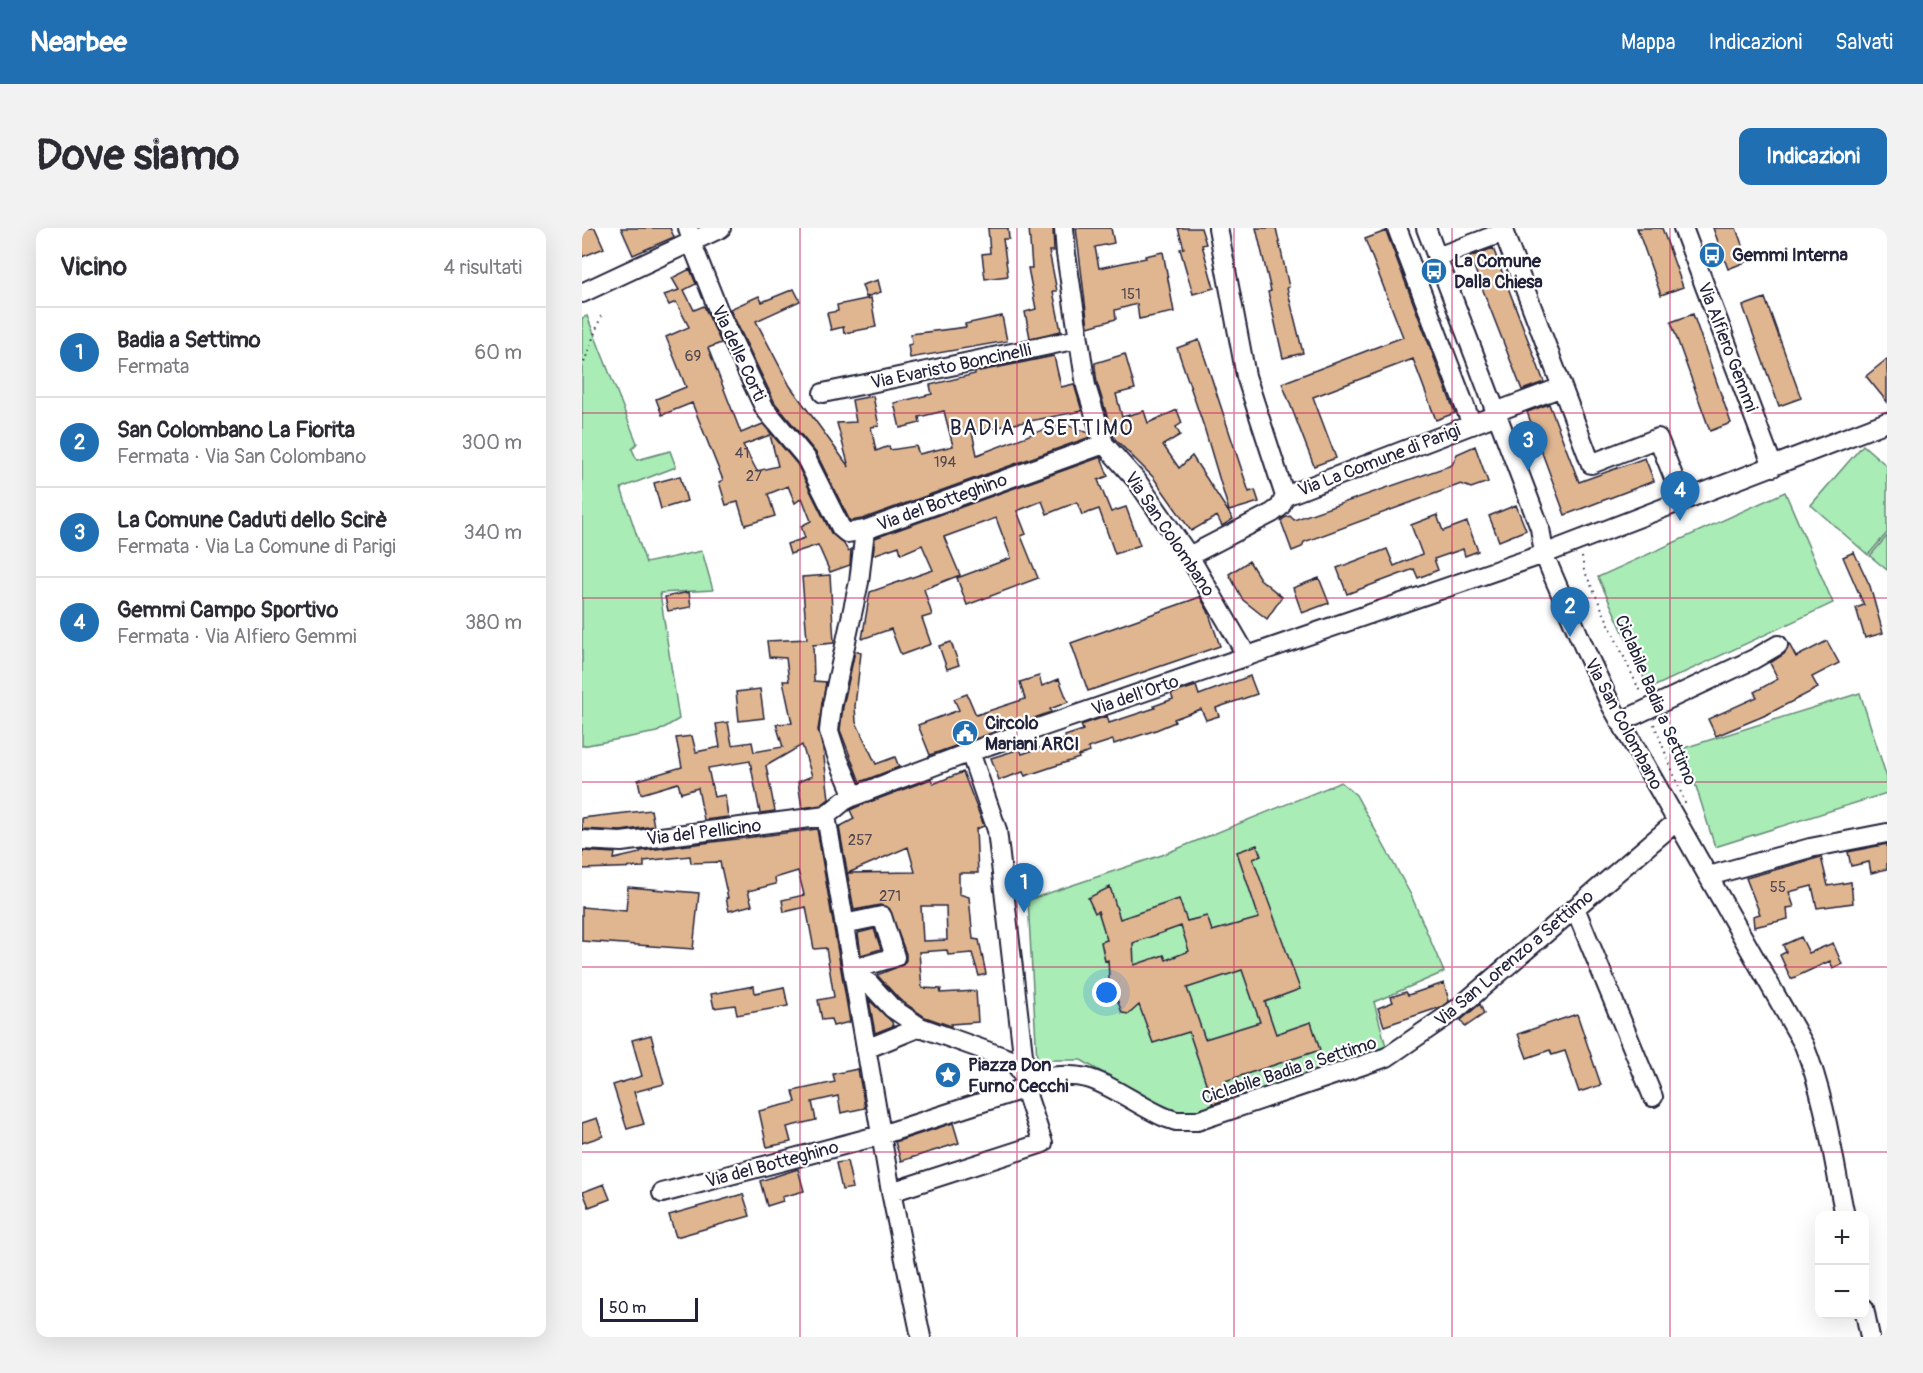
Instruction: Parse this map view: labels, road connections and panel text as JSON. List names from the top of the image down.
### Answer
{
  "streets": {
    "street": [
      "Via Alfiero Gemmi",
      "Via delle Corti",
      "Via Evaristo Boncinelli",
      "Via La Comune di Parigi",
      "Via del Botteghino",
      "Via San Colombano",
      "Via dell'Orto",
      "Via del Pellicino",
      "Via San Lorenzo a Settimo"
    ],
    "path": ["Ciclabile Badia a Settimo"]
  },
  "crossings": [
    ["Via delle Corti", "Via del Botteghino"],
    ["Via del Botteghino", "Via San Colombano"],
    ["Via del Botteghino", "Via dell'Orto"],
    ["Via San Colombano", "Via dell'Orto"],
    ["Via San Colombano", "Ciclabile Badia a Settimo"],
    ["Via San Colombano", "Via San Lorenzo a Settimo"],
    ["Ciclabile Badia a Settimo", "Via San Lorenzo a Settimo"]
  ],
  "districts": ["BADIA A SETTIMO"],
  "places": {
    "bus stop": ["Gemmi Interna", "La Comune Dalla Chiesa"],
    "public building": ["Circolo Mariani ARCI"],
    "place": ["Piazza Don Furno Cecchi"]
  },
  "house_numbers": [
    "151",
    "69",
    "41",
    "194",
    "27",
    "257",
    "55",
    "271"
  ],
  "scale_bar": "50 m",
  "page": {
    "header": "Nearbee",
    "nav": ["Mappa", "Indicazioni", "Salvati"],
    "buttons": "Indicazioni",
    "title": "Dove siamo",
    "heading": ["Vicino", "4 risultati"],
    "list": [
      {
        "mark": "1",
        "name": "Badia a Settimo",
        "note": "Fermata",
        "value": "60 m"
      },
      {
        "mark": "2",
        "name": "San Colombano La Fiorita",
        "note": "Fermata · Via San Colombano",
        "value": "300 m"
      },
      {
        "mark": "3",
        "name": "La Comune Caduti dello Scirè",
        "note": "Fermata · Via La Comune di Parigi",
        "value": "340 m"
      },
      {
        "mark": "4",
        "name": "Gemmi Campo Sportivo",
        "note": "Fermata · Via Alfiero Gemmi",
        "value": "380 m"
      }
    ],
    "pins": [
      "3",
      "4",
      "2",
      "1"
    ],
    "map_buttons": ["+", "−"],
    "scale": "50 m"
  }
}
